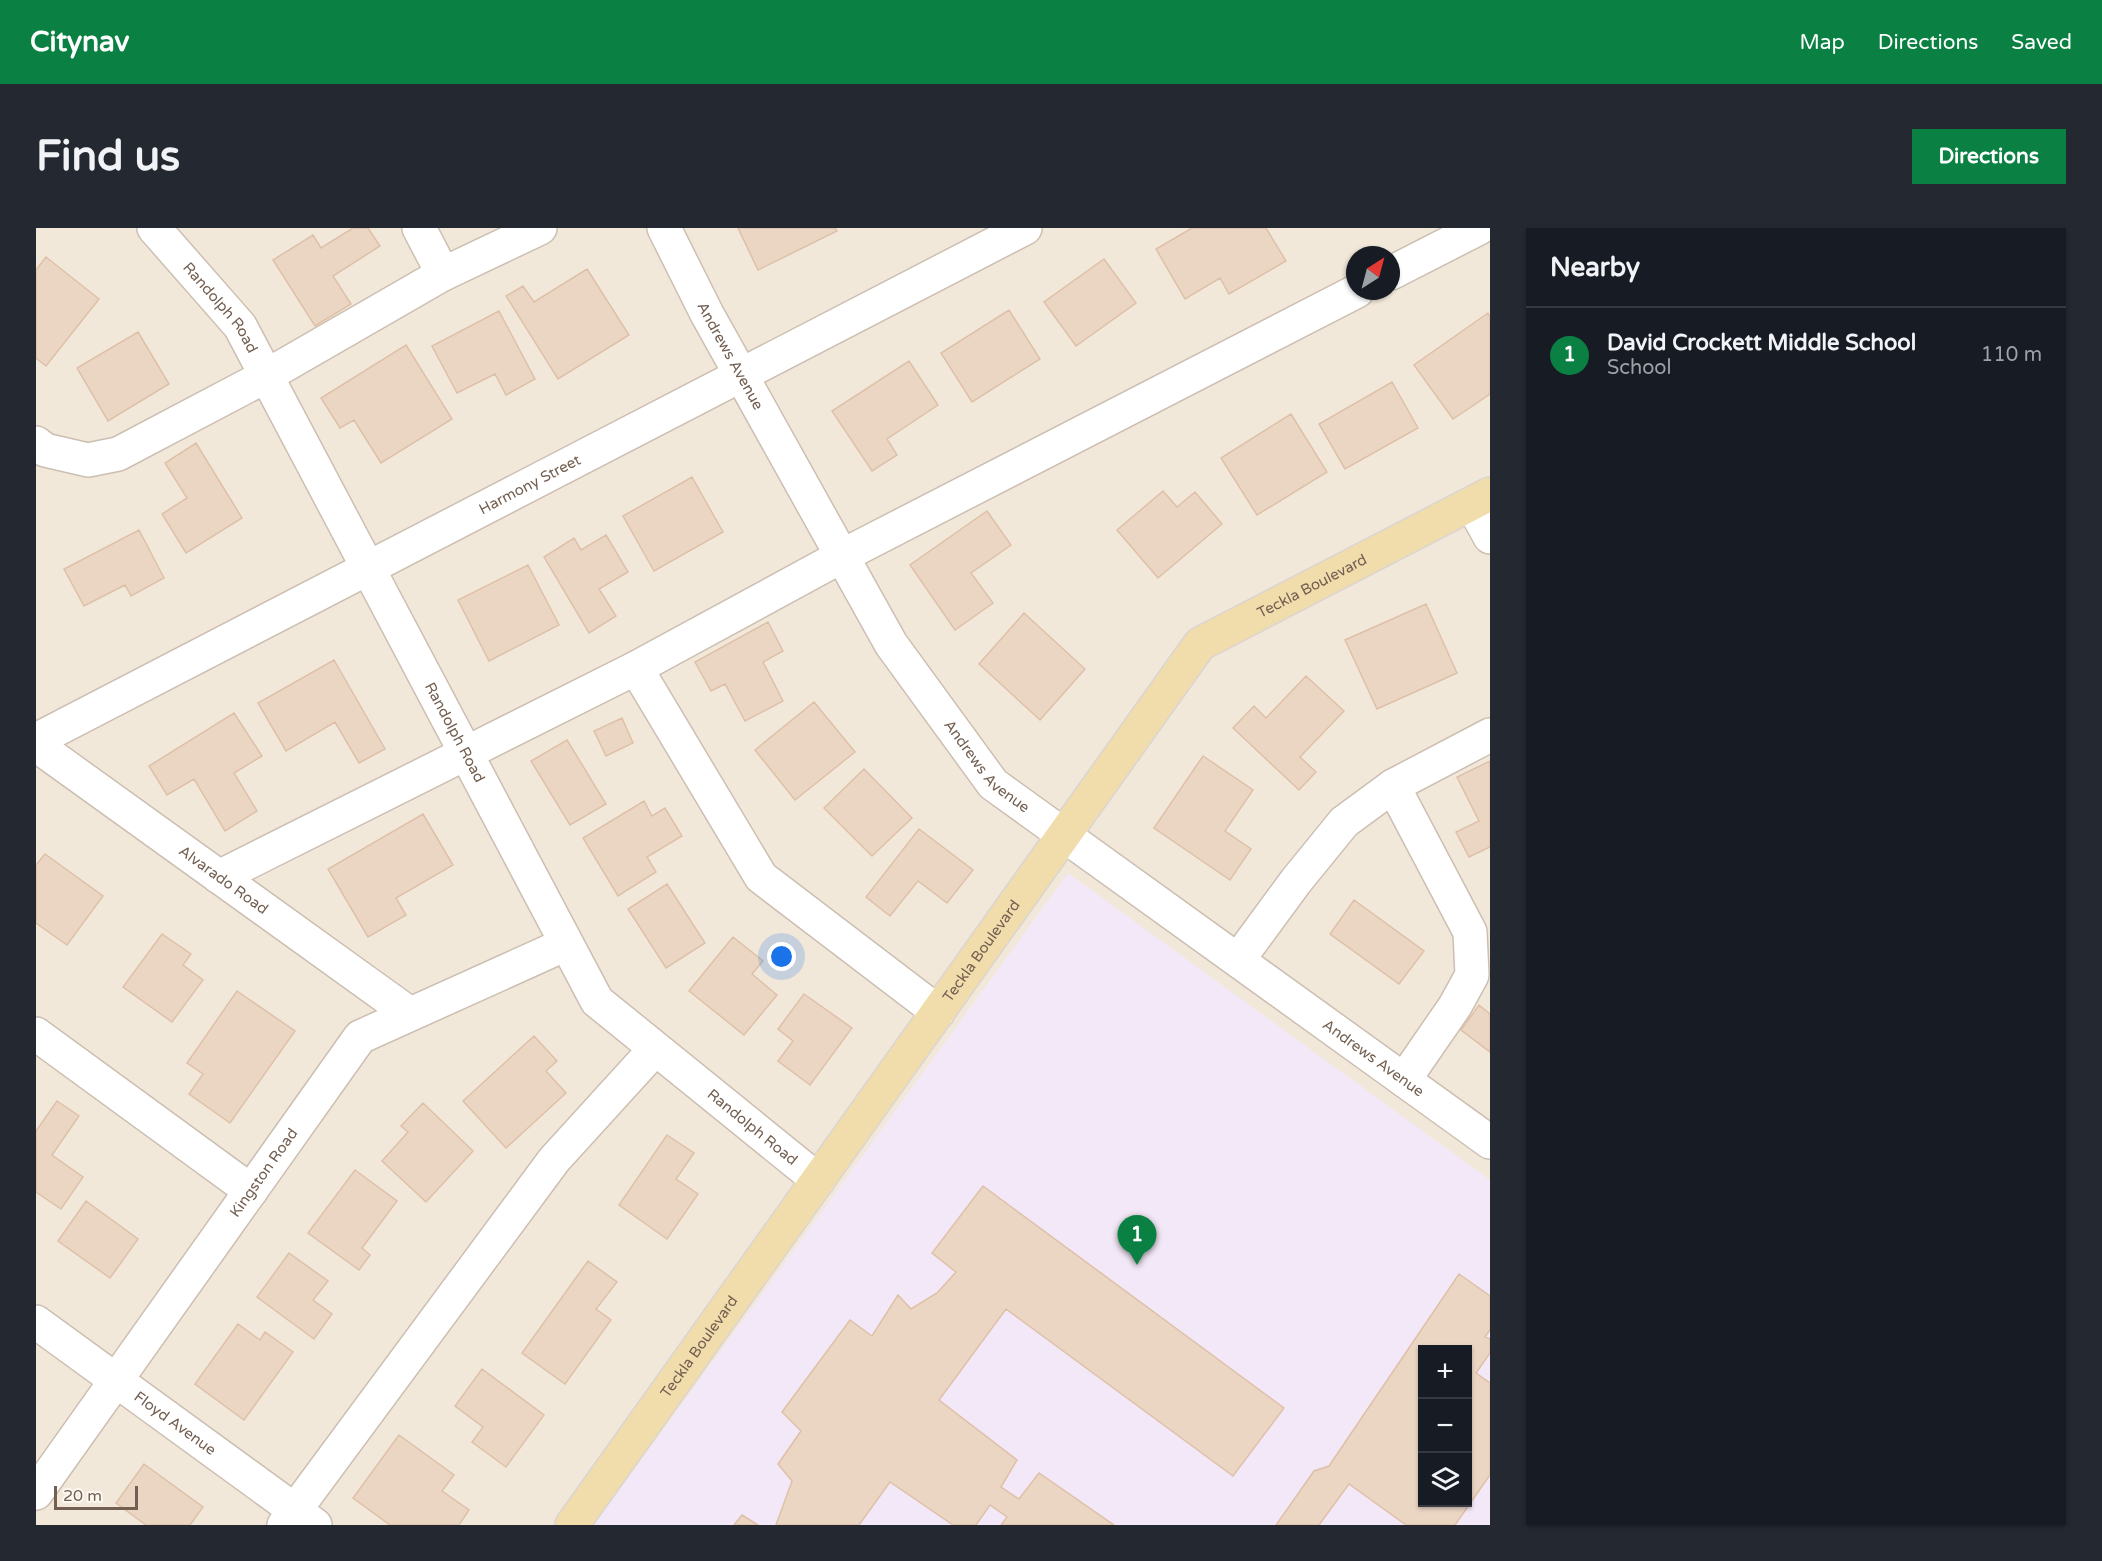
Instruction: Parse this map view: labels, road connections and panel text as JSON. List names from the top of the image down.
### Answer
{
  "streets": {
    "main road": ["Teckla Boulevard"],
    "street": [
      "Randolph Road",
      "Andrews Avenue",
      "Harmony Street",
      "Alvarado Road",
      "Kingston Road",
      "Floyd Avenue"
    ]
  },
  "crossings": [
    ["Randolph Road", "Harmony Street"],
    ["Randolph Road", "Teckla Boulevard"],
    ["Randolph Road", "Kingston Road"],
    ["Andrews Avenue", "Harmony Street"],
    ["Andrews Avenue", "Teckla Boulevard"],
    ["Alvarado Road", "Kingston Road"],
    ["Kingston Road", "Floyd Avenue"]
  ],
  "scale_bar": "20 m",
  "north": "top right",
  "page": {
    "header": "Citynav",
    "nav": ["Map", "Directions", "Saved"],
    "buttons": "Directions",
    "title": "Find us",
    "heading": "Nearby",
    "list": [
      {
        "mark": "1",
        "name": "David Crockett Middle School",
        "note": "School",
        "value": "110 m"
      }
    ],
    "pins": "1",
    "map_buttons": ["+", "−"],
    "scale": "20 m"
  }
}
